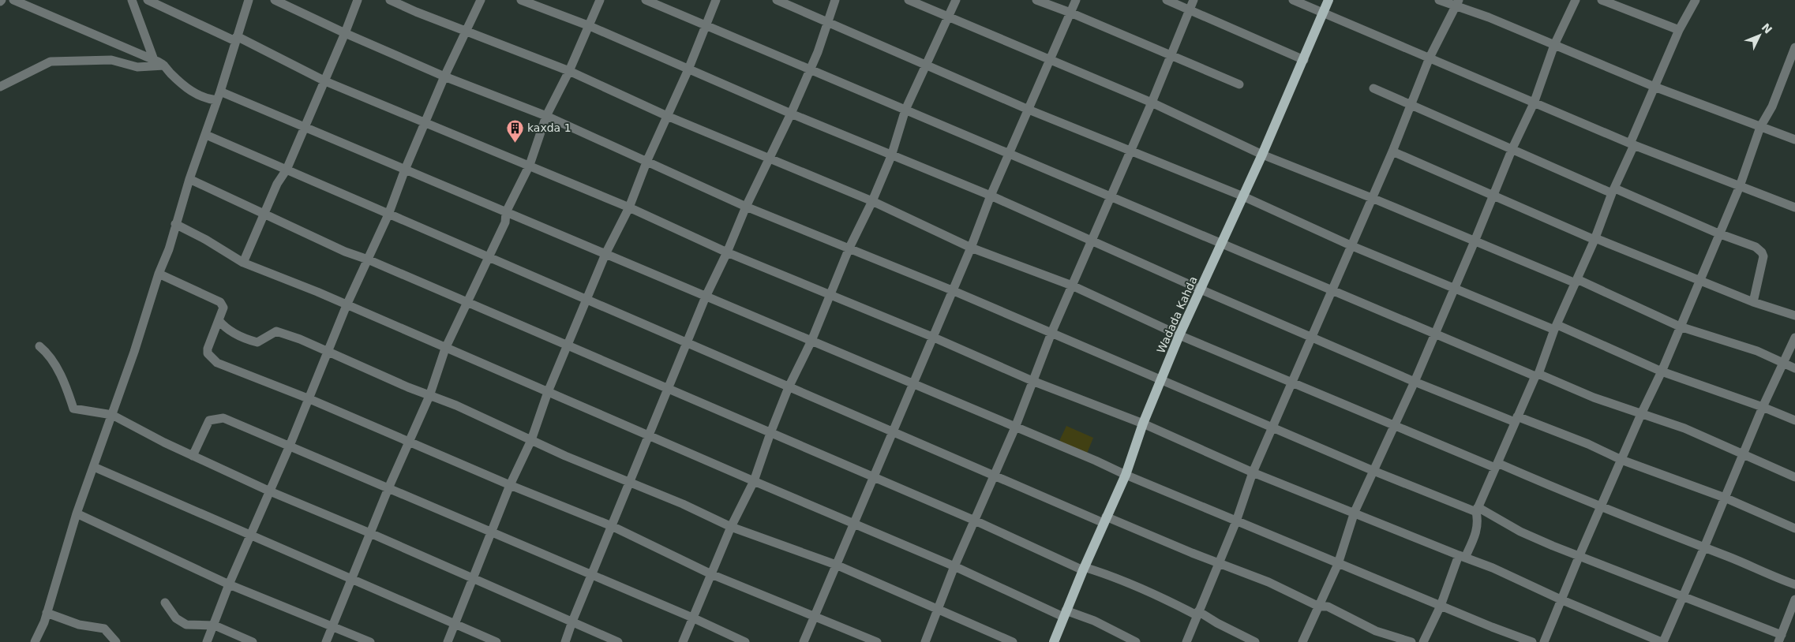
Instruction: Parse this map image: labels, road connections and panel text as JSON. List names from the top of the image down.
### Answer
{
  "streets": {
    "main road": ["Wadada Kahda"]
  },
  "places": {
    "building": ["kaxda 1"]
  },
  "north": "top right"
}
